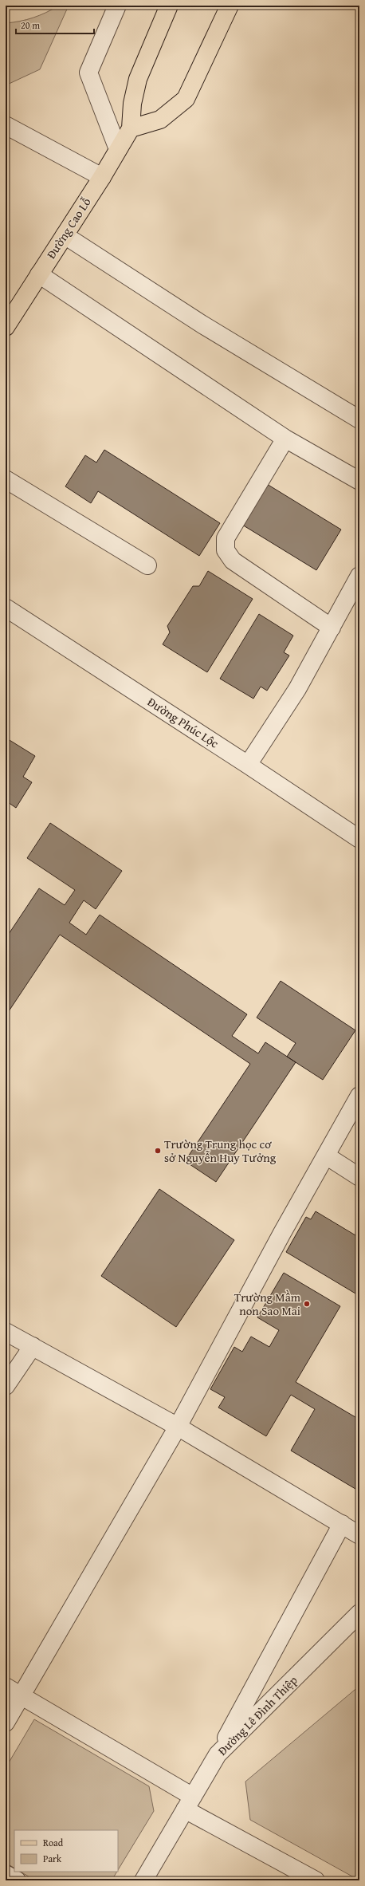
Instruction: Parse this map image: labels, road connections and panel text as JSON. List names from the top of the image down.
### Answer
{
  "streets": {
    "main road": ["Đường Cao Lỗ"],
    "street": ["Đường Phúc Lộc", "Đường Lê Đình Thiệp"]
  },
  "places": ["Trường Trung học cơ sở Nguyễn Huy Tưởng", "Trường Mầm non Sao Mai"],
  "legend": ["Road", "Park"],
  "scale_bar": "20 m"
}
